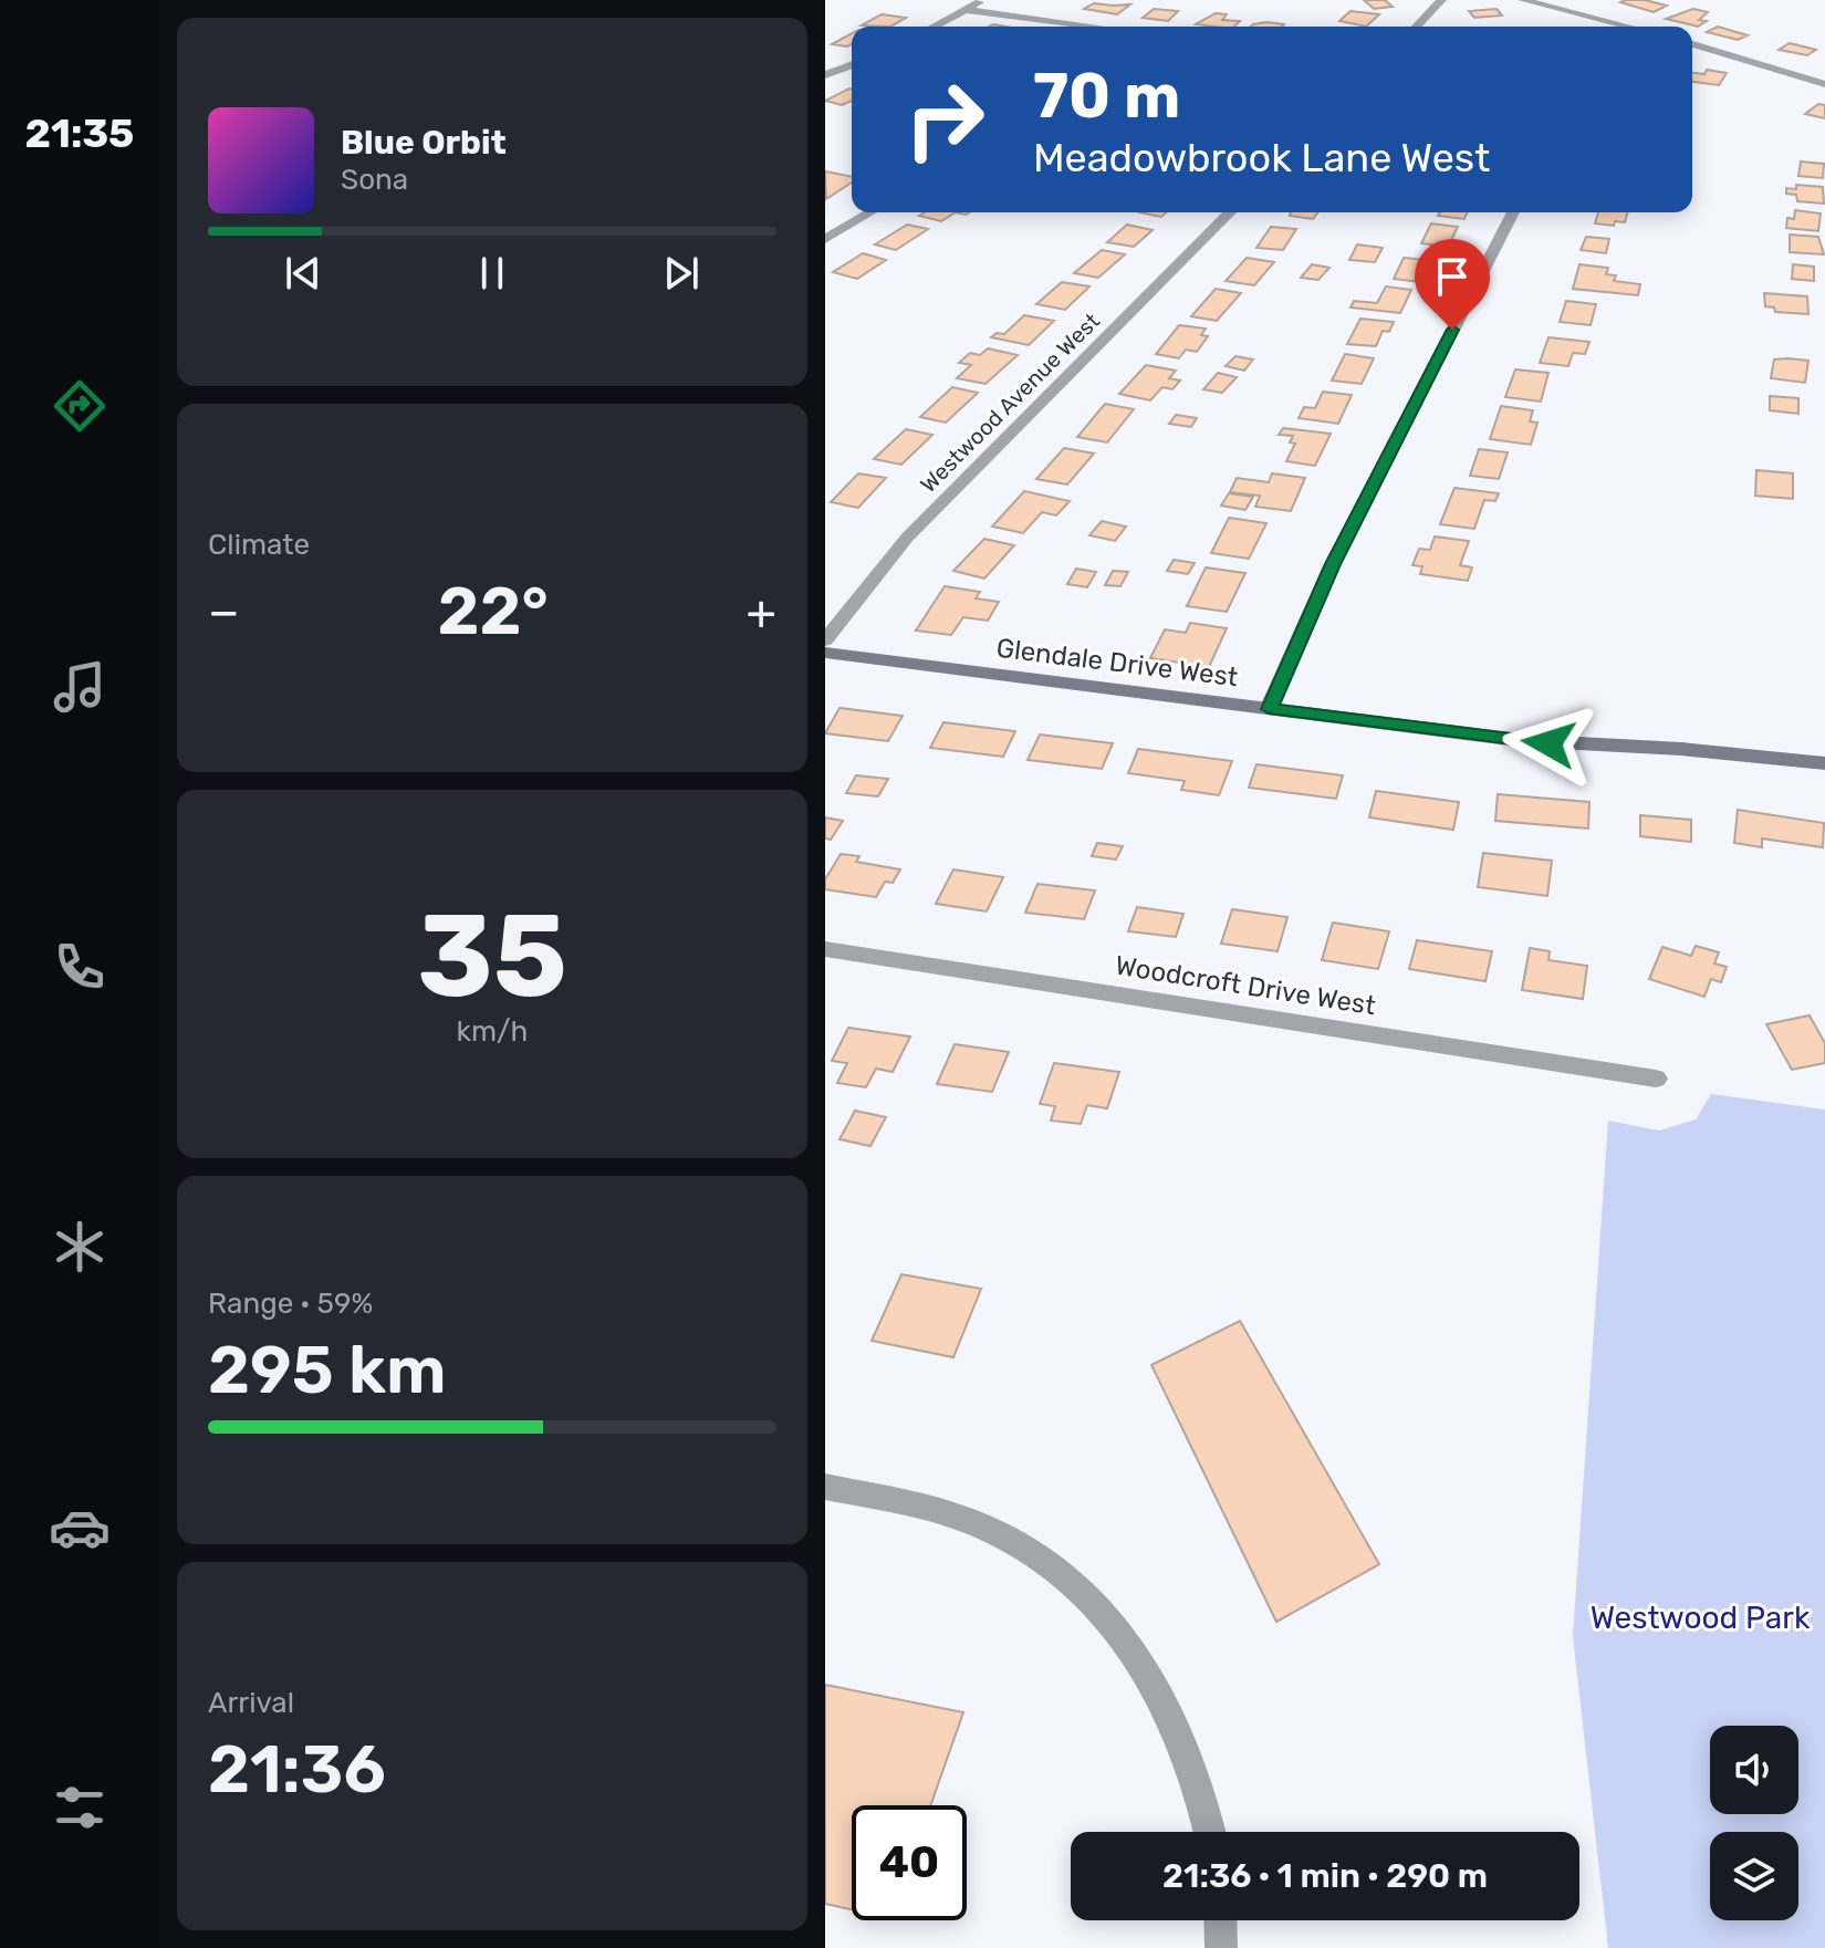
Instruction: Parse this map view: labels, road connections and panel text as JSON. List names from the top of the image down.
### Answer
{
  "streets": {
    "street": ["Westwood Avenue West", "Glendale Drive West", "Woodcroft Drive West"]
  },
  "parks": ["Westwood Park"],
  "page": {
    "tabs": "21:35",
    "turn": ["70 m", "Meadowbrook Lane West"],
    "song": ["Blue Orbit", "Sona"],
    "tile": [
      "Climate",
      ["35", "km/h"],
      ["Range · 59%", "295 km"],
      ["Arrival", "21:36"]
    ],
    "heat": ["−", "22°", "+"],
    "limit": "40",
    "trip": "21:36 · 1 min · 290 m"
  }
}
